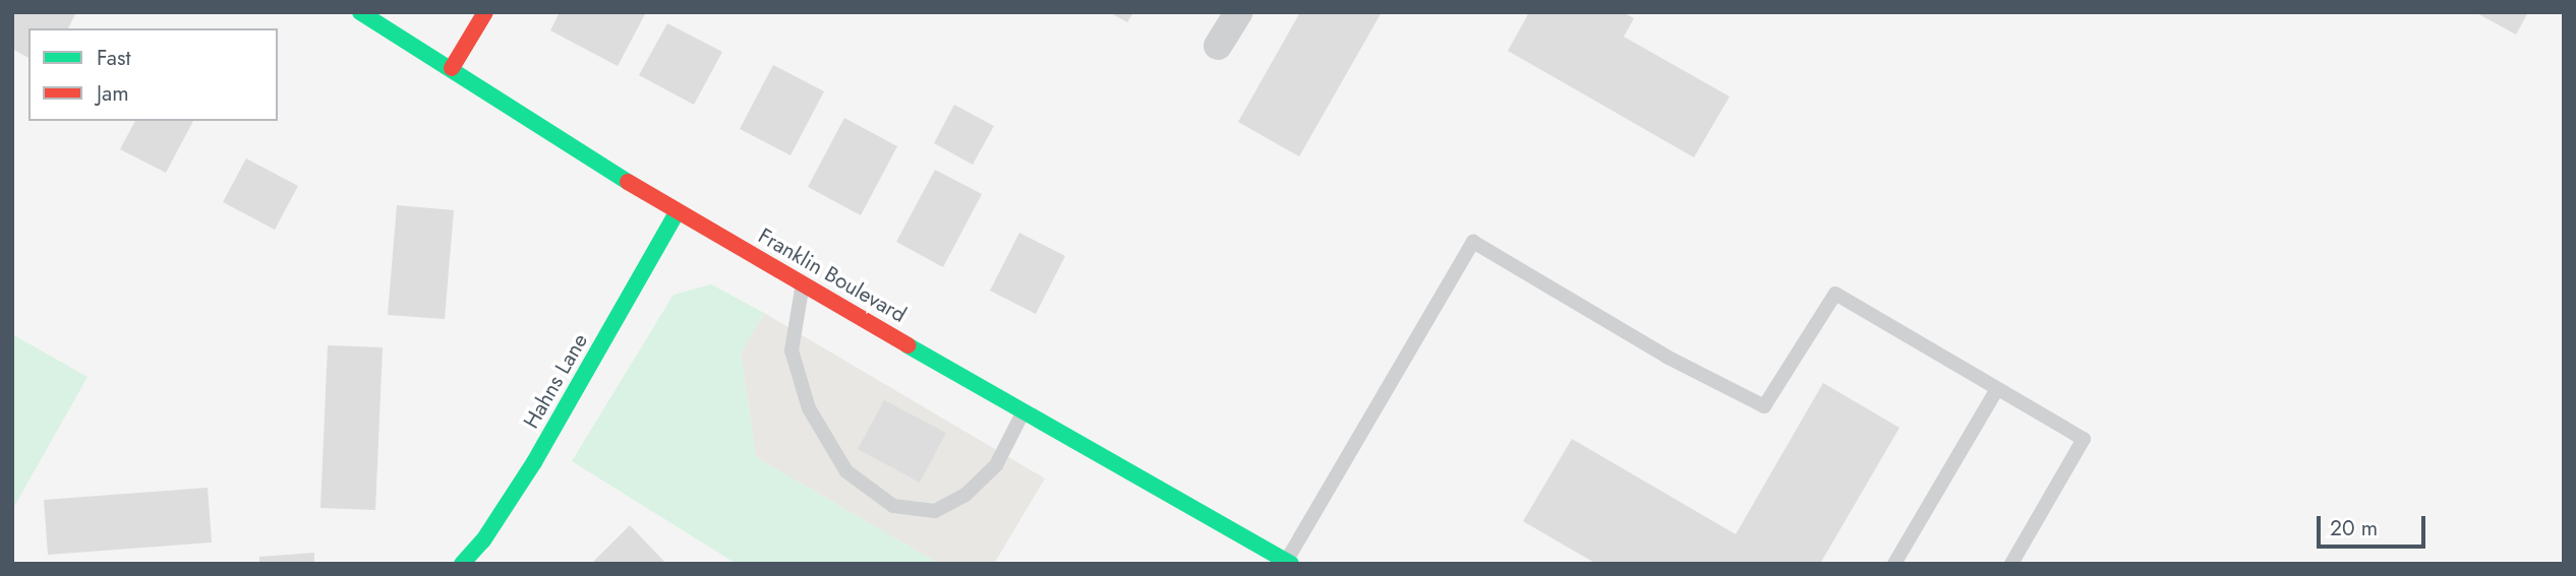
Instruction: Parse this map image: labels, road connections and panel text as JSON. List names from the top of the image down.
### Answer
{
  "streets": {
    "street": ["Franklin Boulevard", "Hahns Lane"]
  },
  "crossings": [
    ["Franklin Boulevard", "Hahns Lane"]
  ],
  "legend": ["Fast", "Jam"],
  "scale_bar": "20 m"
}
